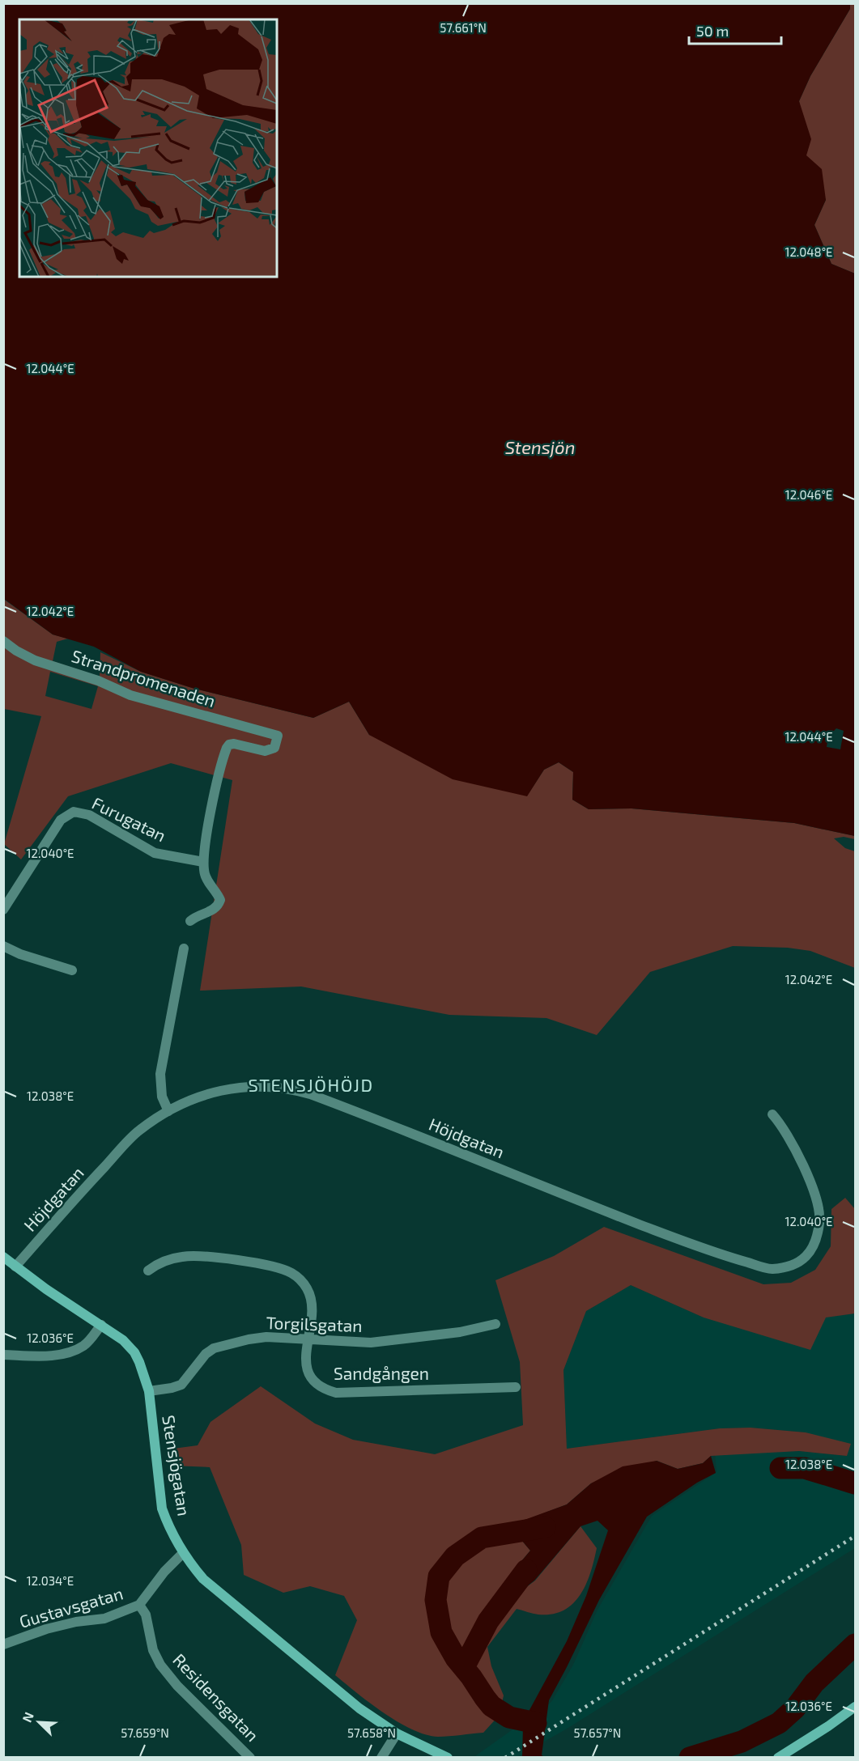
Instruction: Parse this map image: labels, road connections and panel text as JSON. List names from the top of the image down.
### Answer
{
  "streets": {
    "street": [
      "Strandpromenaden",
      "Furugatan",
      "Höjdgatan",
      "Torgilsgatan",
      "Sandgången",
      "Stensjögatan",
      "Gustavsgatan",
      "Residensgatan"
    ]
  },
  "crossings": [
    ["Strandpromenaden", "Furugatan"],
    ["Höjdgatan", "Stensjögatan"],
    ["Torgilsgatan", "Sandgången"],
    ["Torgilsgatan", "Stensjögatan"],
    ["Stensjögatan", "Gustavsgatan"],
    ["Gustavsgatan", "Residensgatan"]
  ],
  "districts": ["STENSJÖHÖJD"],
  "water": ["Stensjön"],
  "scale_bar": "50 m",
  "north": "top left",
  "coordinates": [
    "57.661°N",
    "12.048°E",
    "12.044°E",
    "12.046°E",
    "12.042°E",
    "12.040°E",
    "12.038°E",
    "12.036°E",
    "12.034°E",
    "57.659°N",
    "57.658°N",
    "57.657°N"
  ]
}
